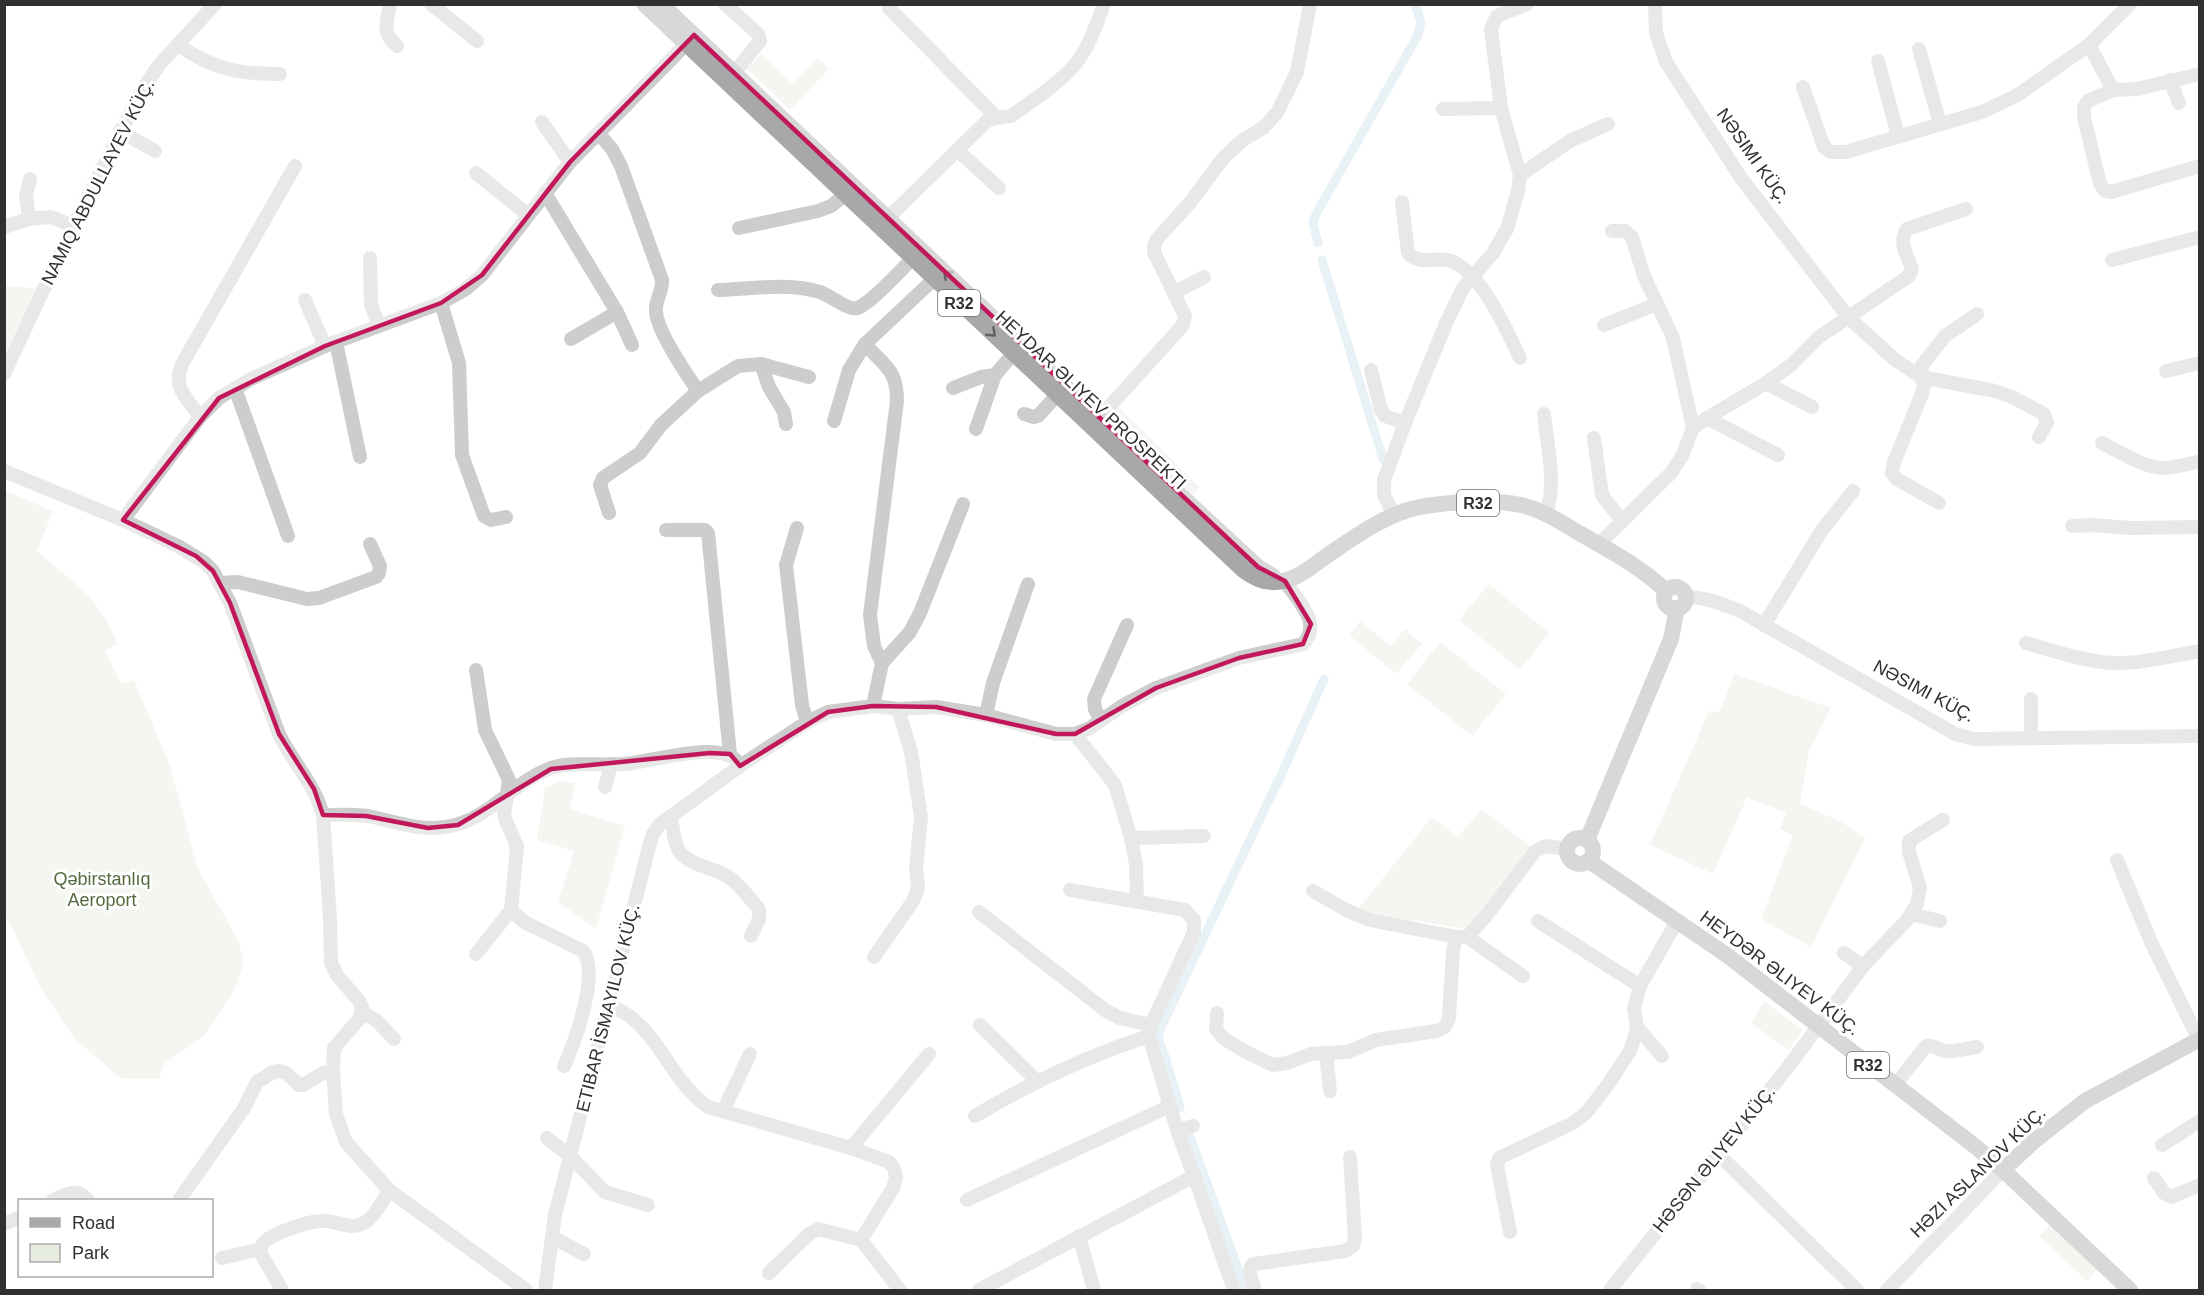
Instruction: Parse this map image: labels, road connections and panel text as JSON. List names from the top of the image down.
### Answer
{
  "streets": {
    "main road": [
      "R32",
      "HEYDAR ƏLIYEV PROSPEKTI",
      "HEYDƏR ƏLIYEV KÜÇ.",
      "HƏZI ASLANOV KÜÇ."
    ],
    "street": ["NƏSIMI KÜÇ.", "NAMIQ ABDULLAYEV KÜÇ.", "HƏSƏN ƏLIYEV KÜÇ."]
  },
  "crossings": [
    ["NƏSIMI KÜÇ.", "R32"],
    ["R32", "HEYDAR ƏLIYEV PROSPEKTI"],
    ["HEYDƏR ƏLIYEV KÜÇ.", "HƏSƏN ƏLIYEV KÜÇ."],
    ["HEYDƏR ƏLIYEV KÜÇ.", "HƏZI ASLANOV KÜÇ."]
  ],
  "parks": ["Qəbirstanlıq Aeroport"],
  "legend": ["Road", "Park"]
}
